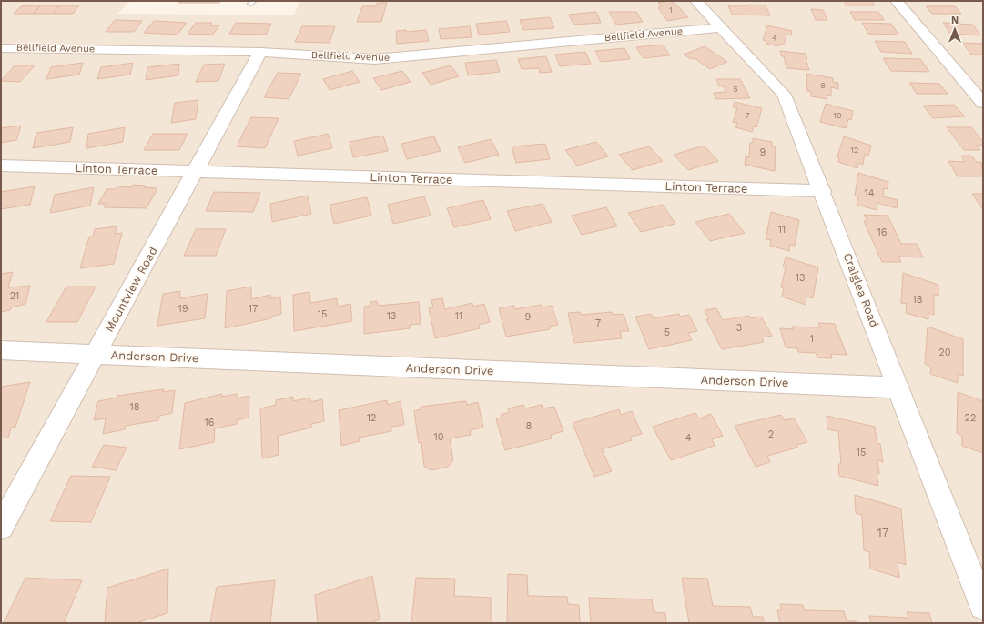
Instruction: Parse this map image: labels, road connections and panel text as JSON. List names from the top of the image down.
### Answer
{
  "streets": {
    "street": [
      "Bellfield Avenue",
      "Linton Terrace",
      "Mountview Road",
      "Craiglea Road",
      "Anderson Drive"
    ]
  },
  "crossings": [
    ["Bellfield Avenue", "Mountview Road"],
    ["Bellfield Avenue", "Craiglea Road"],
    ["Linton Terrace", "Mountview Road"],
    ["Linton Terrace", "Craiglea Road"],
    ["Mountview Road", "Anderson Drive"],
    ["Craiglea Road", "Anderson Drive"]
  ],
  "house_numbers": [
    "1",
    "4",
    "8",
    "5",
    "7",
    "10",
    "12",
    "9",
    "14",
    "11",
    "16",
    "13",
    "21",
    "18",
    "19",
    "17",
    "15",
    "13",
    "11",
    "9",
    "7",
    "3",
    "5",
    "1",
    "20",
    "18",
    "12",
    "22",
    "16",
    "8",
    "2",
    "10",
    "4",
    "15",
    "17"
  ],
  "north": "top"
}
